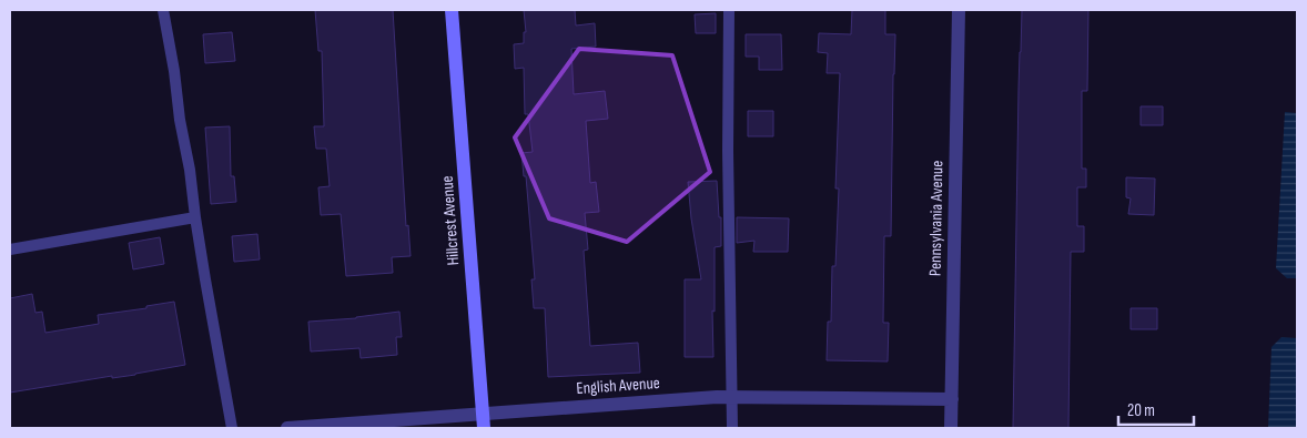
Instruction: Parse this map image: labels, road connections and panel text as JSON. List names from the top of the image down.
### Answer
{
  "streets": {
    "main road": ["Hillcrest Avenue"],
    "street": ["Pennsylvania Avenue", "English Avenue"]
  },
  "crossings": [
    ["Pennsylvania Avenue", "English Avenue"],
    ["Hillcrest Avenue", "English Avenue"]
  ],
  "scale_bar": "20 m"
}
